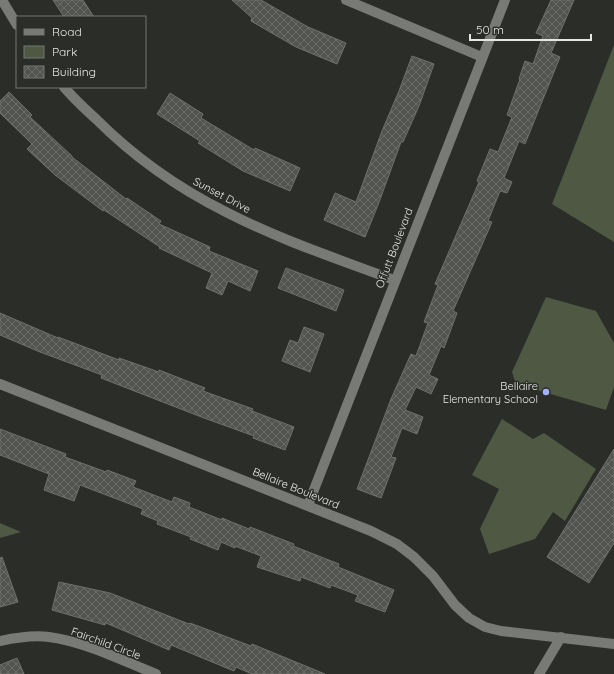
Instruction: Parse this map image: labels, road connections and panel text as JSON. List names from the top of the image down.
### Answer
{
  "streets": {
    "street": [
      "Sunset Drive",
      "Offutt Boulevard",
      "Bellaire Boulevard",
      "Fairchild Circle"
    ]
  },
  "crossings": [
    ["Sunset Drive", "Offutt Boulevard"],
    ["Offutt Boulevard", "Bellaire Boulevard"]
  ],
  "places": ["Bellaire Elementary School"],
  "legend": ["Road", "Park", "Building"],
  "scale_bar": "50 m"
}
